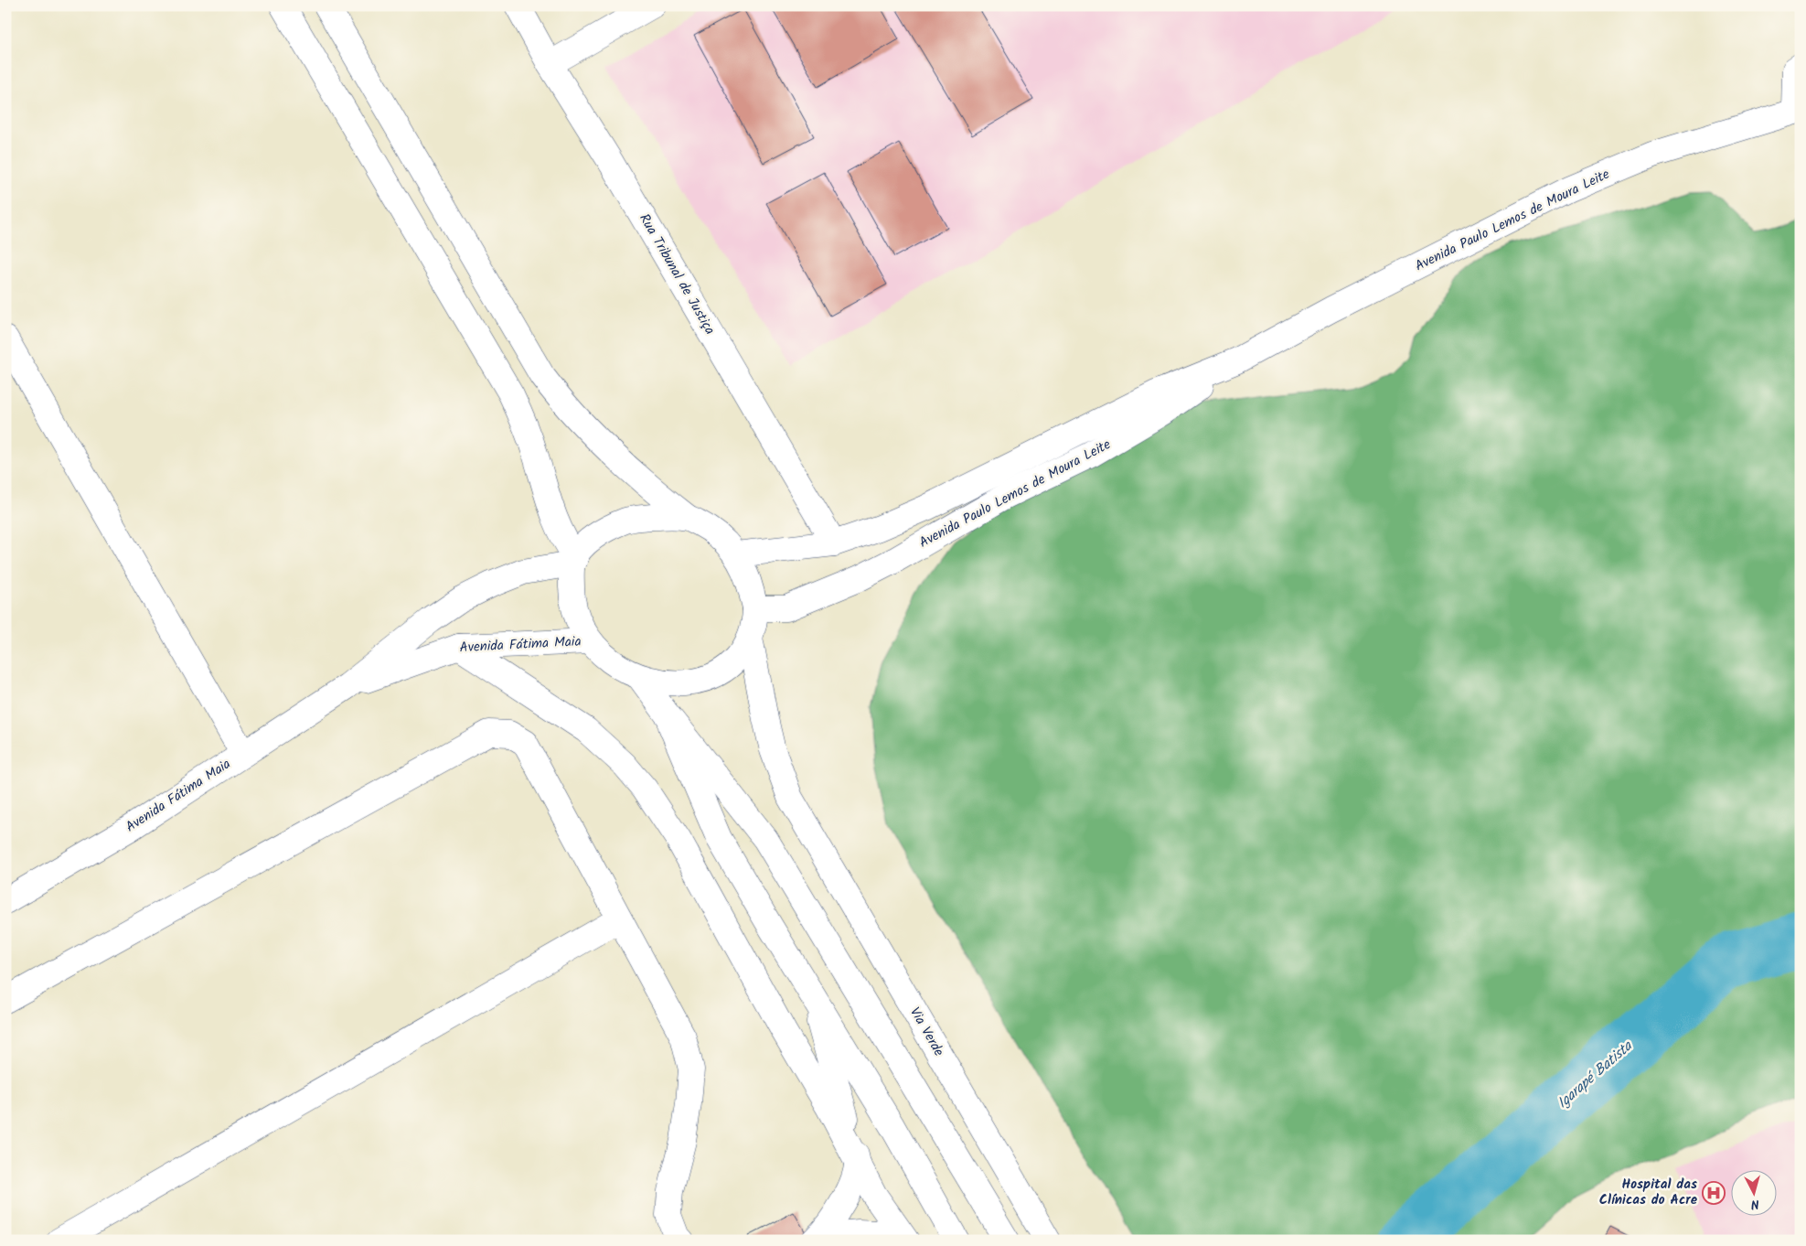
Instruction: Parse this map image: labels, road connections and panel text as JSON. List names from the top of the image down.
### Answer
{
  "streets": {
    "street": [
      "Avenida Paulo Lemos de Moura Leite",
      "Rua Tribunal de Justiça",
      "Avenida Fátima Maia",
      "Via Verde"
    ]
  },
  "crossings": [
    ["Avenida Paulo Lemos de Moura Leite", "Rua Tribunal de Justiça"]
  ],
  "water": ["Igarapé Batista"],
  "places": {
    "hospital": ["Hospital das Clínicas do Acre"]
  },
  "north": "bottom"
}
